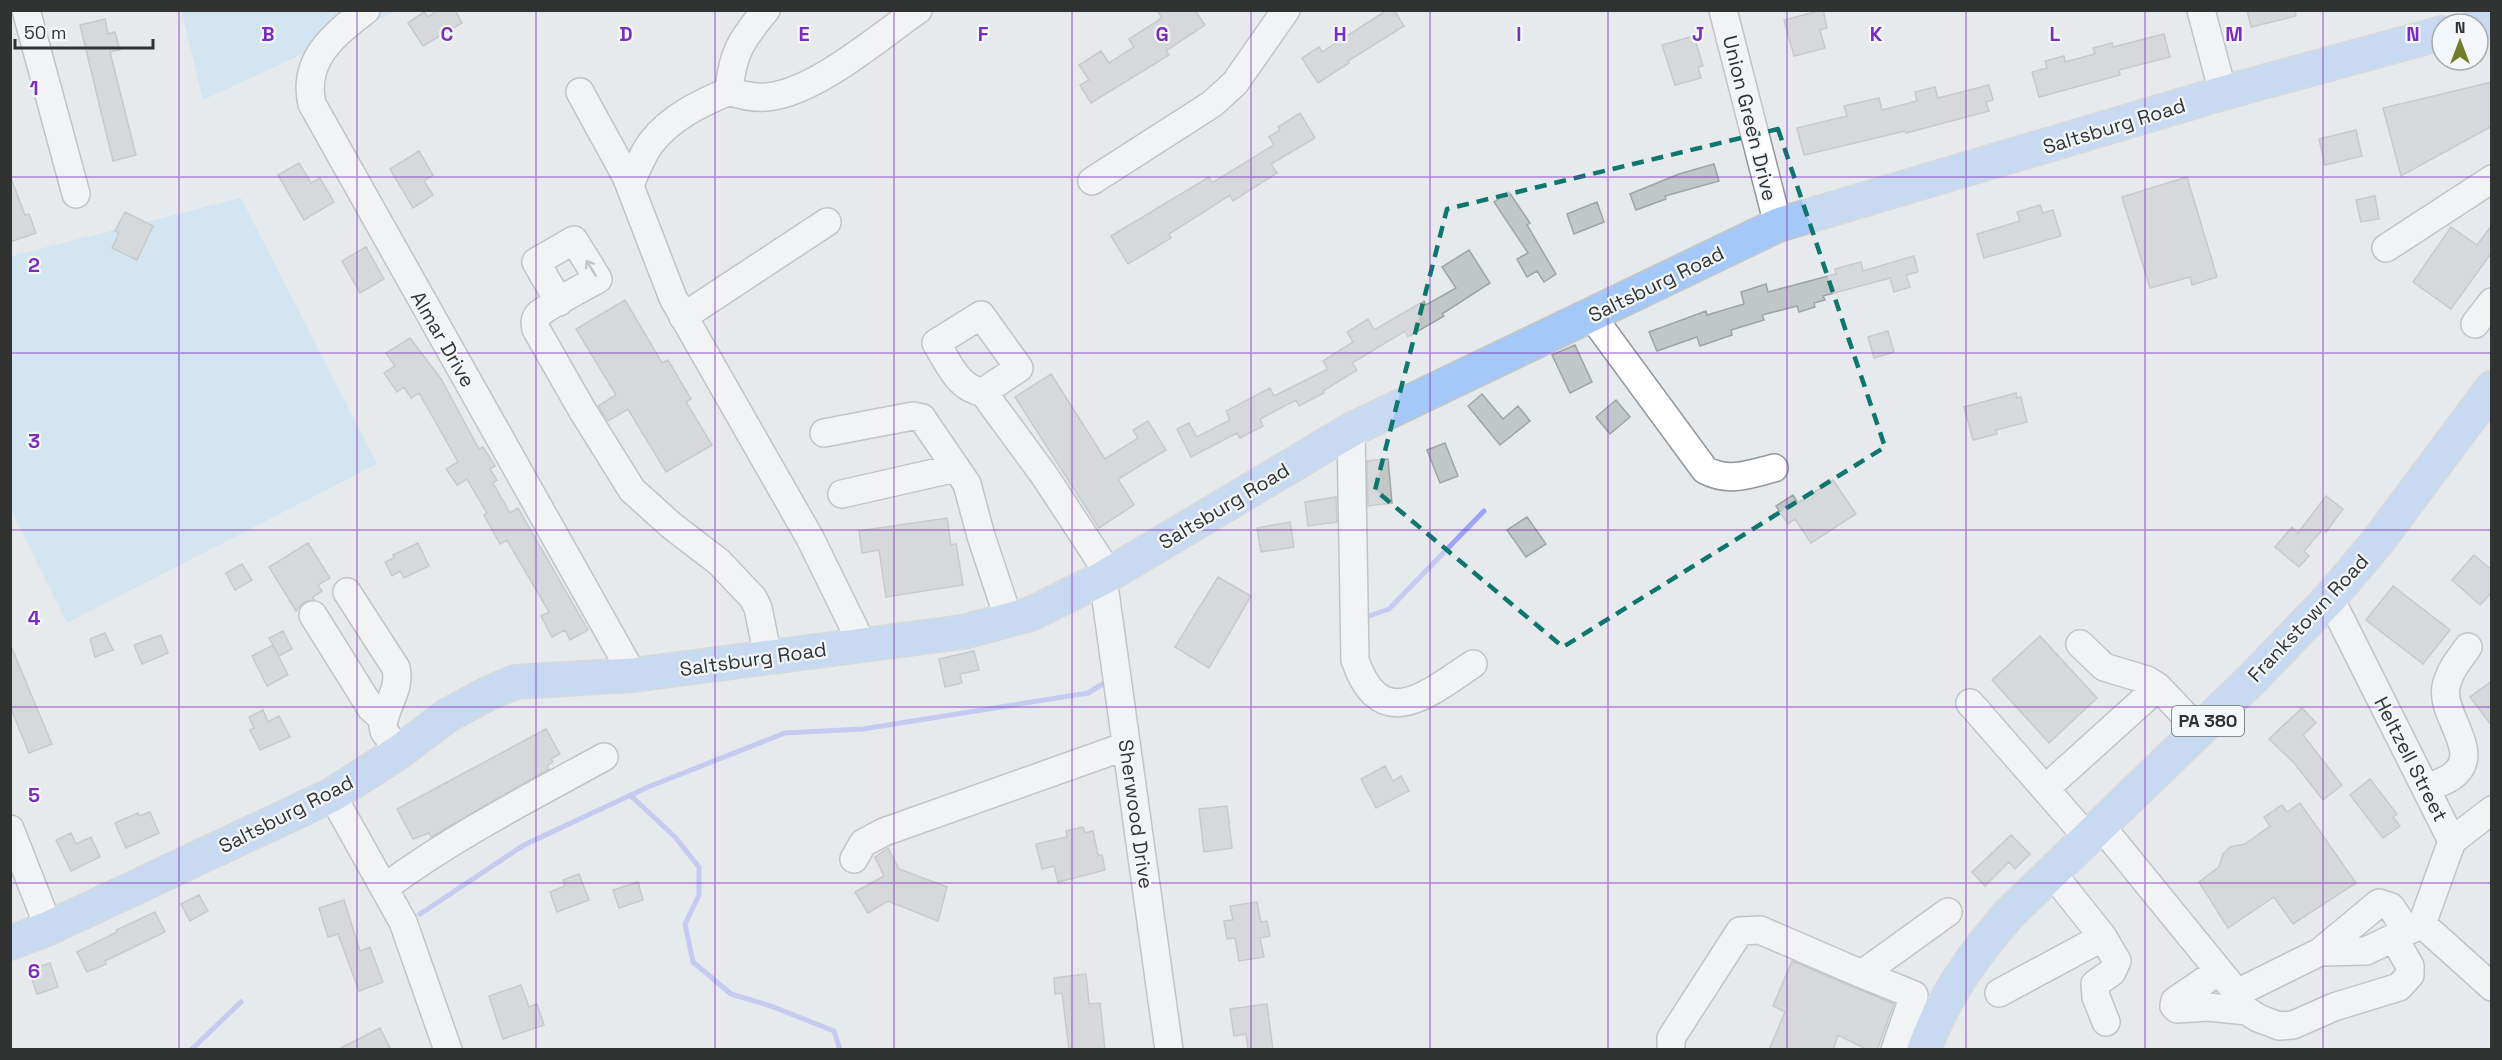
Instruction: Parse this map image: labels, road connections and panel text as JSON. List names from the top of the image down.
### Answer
{
  "streets": {
    "main road": ["Saltsburg Road", "Frankstown Road", "PA 380"],
    "street": [
      "Union Green Drive",
      "Almar Drive",
      "Heltzell Street",
      "Sherwood Drive"
    ]
  },
  "crossings": [
    ["Union Green Drive", "Saltsburg Road"],
    ["Saltsburg Road", "Almar Drive"],
    ["Saltsburg Road", "Sherwood Drive"],
    ["Frankstown Road", "Heltzell Street"]
  ],
  "scale_bar": "50 m",
  "north": "top",
  "grid": {
    "columns": [
      "B",
      "C",
      "D",
      "E",
      "F",
      "G",
      "H",
      "I",
      "J",
      "K",
      "L",
      "M",
      "N"
    ],
    "rows": [
      "1",
      "2",
      "3",
      "4",
      "5",
      "6"
    ]
  }
}
